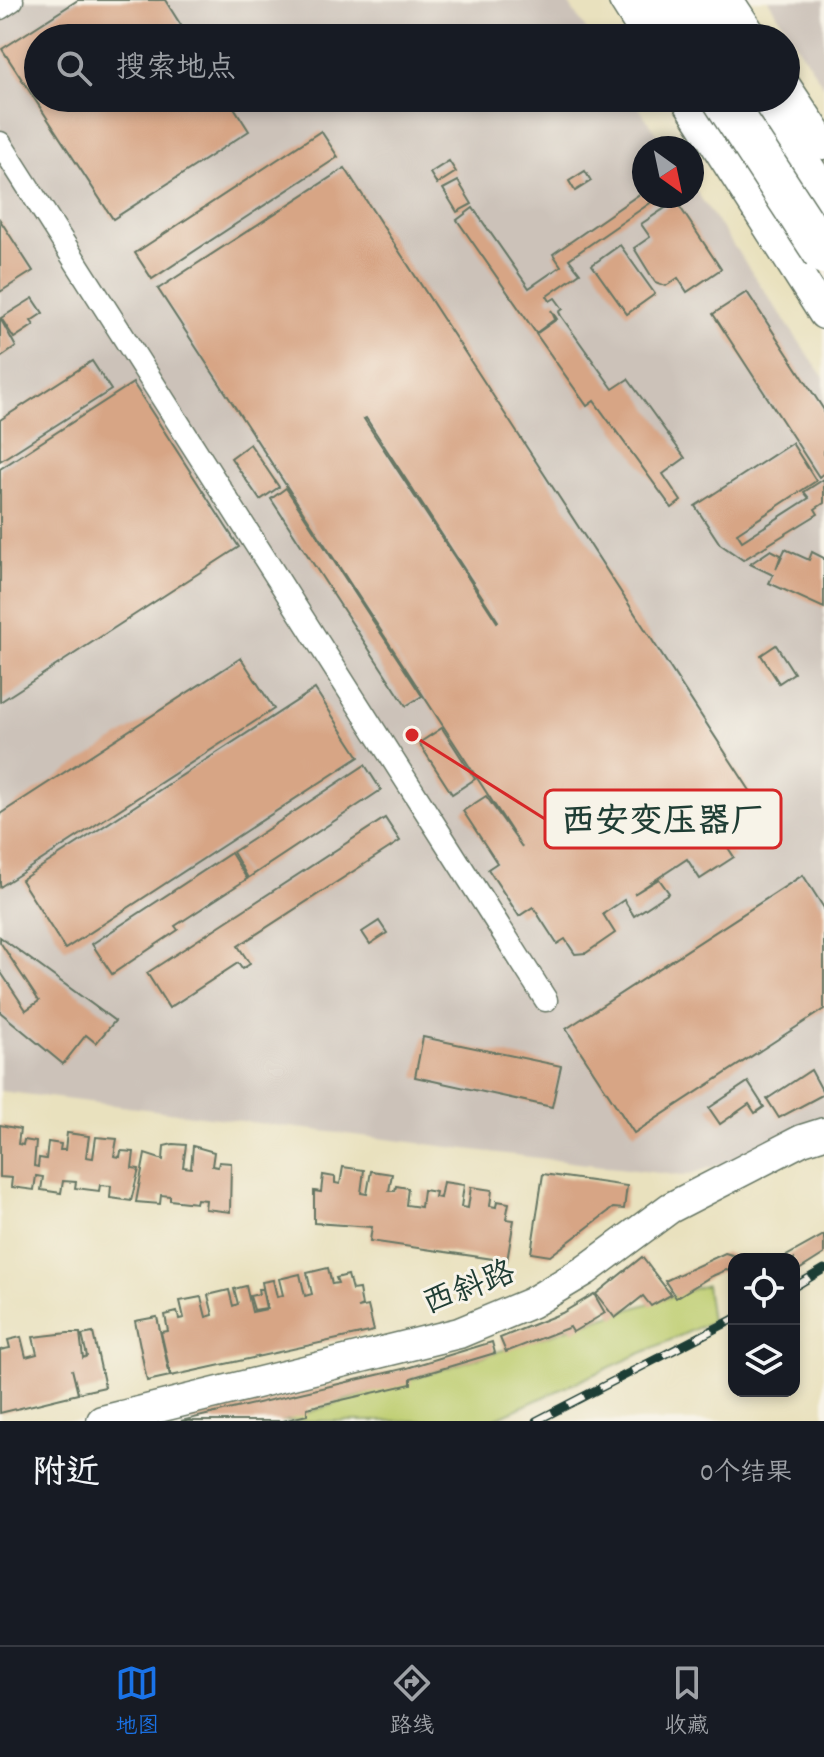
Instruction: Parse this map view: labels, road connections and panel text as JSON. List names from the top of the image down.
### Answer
{
  "streets": {
    "street": ["西斜路"]
  },
  "places": ["西安变压器厂"],
  "north": "bottom right",
  "page": {
    "search": "搜索地点",
    "heading": ["附近", "0个结果"],
    "nav": ["地图", "路线", "收藏"]
  }
}
